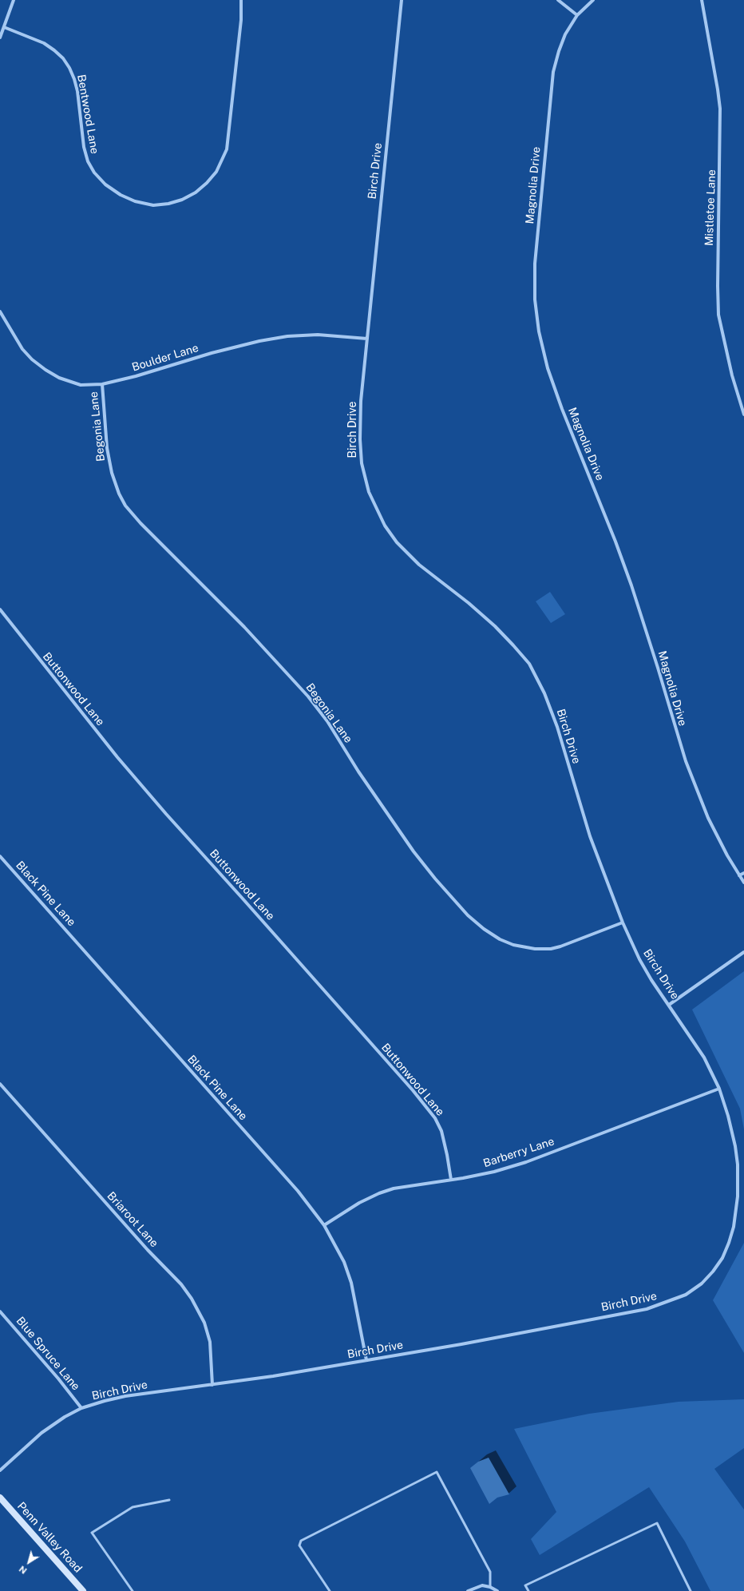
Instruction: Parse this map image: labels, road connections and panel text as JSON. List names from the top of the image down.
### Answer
{
  "streets": {
    "street": [
      "Bentwood Lane",
      "Birch Drive",
      "Magnolia Drive",
      "Mistletoe Lane",
      "Boulder Lane",
      "Begonia Lane",
      "Buttonwood Lane",
      "Black Pine Lane",
      "Barberry Lane",
      "Briaroot Lane",
      "Blue Spruce Lane",
      "Penn Valley Road"
    ]
  },
  "crossings": [
    ["Birch Drive", "Boulder Lane"],
    ["Birch Drive", "Begonia Lane"],
    ["Birch Drive", "Black Pine Lane"],
    ["Birch Drive", "Barberry Lane"],
    ["Birch Drive", "Briaroot Lane"],
    ["Birch Drive", "Blue Spruce Lane"],
    ["Boulder Lane", "Begonia Lane"],
    ["Buttonwood Lane", "Barberry Lane"],
    ["Black Pine Lane", "Barberry Lane"]
  ],
  "north": "bottom left"
}
